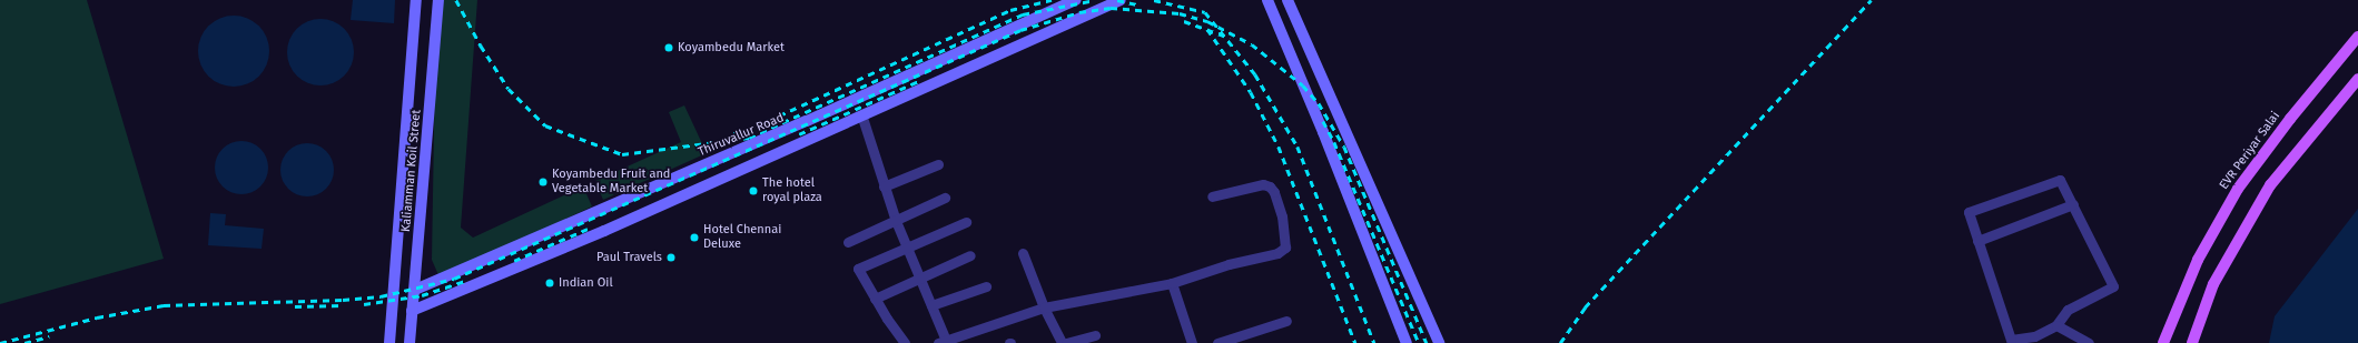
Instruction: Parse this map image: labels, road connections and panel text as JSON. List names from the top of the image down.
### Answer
{
  "streets": {
    "main road": ["EVR Periyar Salai"],
    "street": ["Thiruvallur Road", "Kaliamman Koil Street"]
  },
  "crossings": [
    ["Thiruvallur Road", "Kaliamman Koil Street"]
  ],
  "places": [
    "Koyambedu Market",
    "Koyambedu Fruit and Vegetable Market",
    "The hotel royal plaza",
    "Hotel Chennai Deluxe",
    "Paul Travels",
    "Indian Oil"
  ]
}
